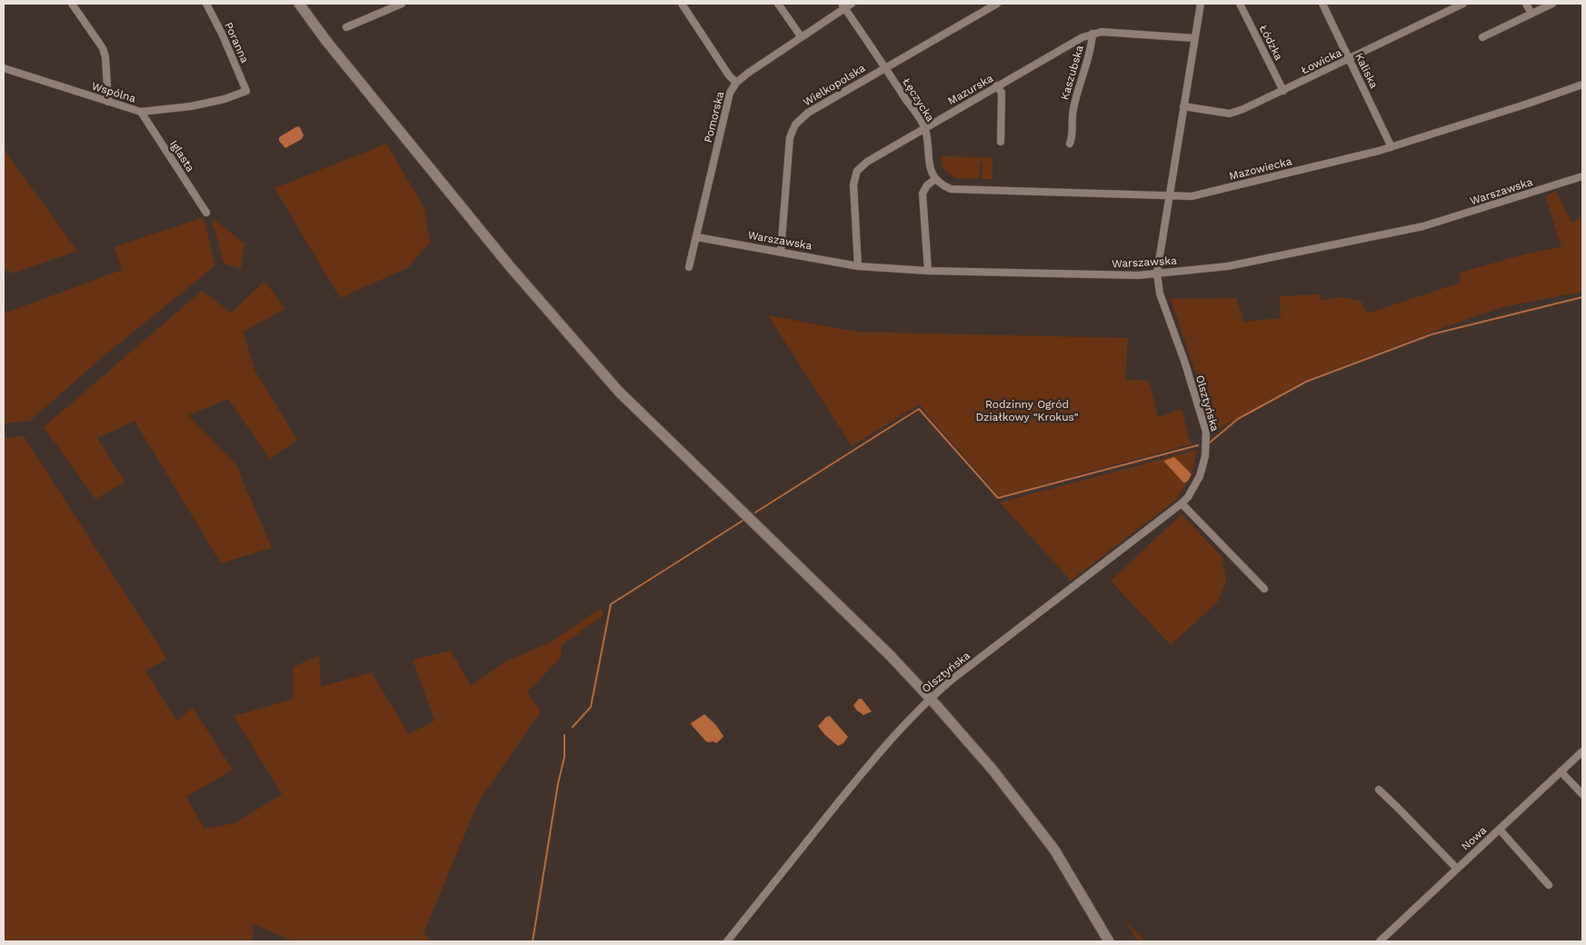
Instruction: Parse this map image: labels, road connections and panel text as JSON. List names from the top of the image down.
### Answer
{
  "streets": {
    "street": [
      "Poranna",
      "Łódzka",
      "Łowicka",
      "Kaliska",
      "Kaszubska",
      "Wielkopolska",
      "Mazurska",
      "Wspólna",
      "Łęczycka",
      "Pomorska",
      "Iglasta",
      "Mazowiecka",
      "Warszawska",
      "Olsztyńska",
      "Nowa"
    ]
  },
  "crossings": [
    ["Poranna", "Wspólna"],
    ["Łódzka", "Łowicka"],
    ["Łowicka", "Kaliska"],
    ["Łowicka", "Olsztyńska"],
    ["Kaliska", "Mazowiecka"],
    ["Kaszubska", "Mazurska"],
    ["Wielkopolska", "Łęczycka"],
    ["Wielkopolska", "Warszawska"],
    ["Mazurska", "Łęczycka"],
    ["Mazurska", "Warszawska"],
    ["Mazurska", "Olsztyńska"],
    ["Wspólna", "Iglasta"],
    ["Łęczycka", "Pomorska"],
    ["Łęczycka", "Mazowiecka"],
    ["Pomorska", "Warszawska"],
    ["Mazowiecka", "Olsztyńska"],
    ["Warszawska", "Olsztyńska"]
  ],
  "parks": ["Rodzinny Ogród Działkowy \"Krokus\""]
}
